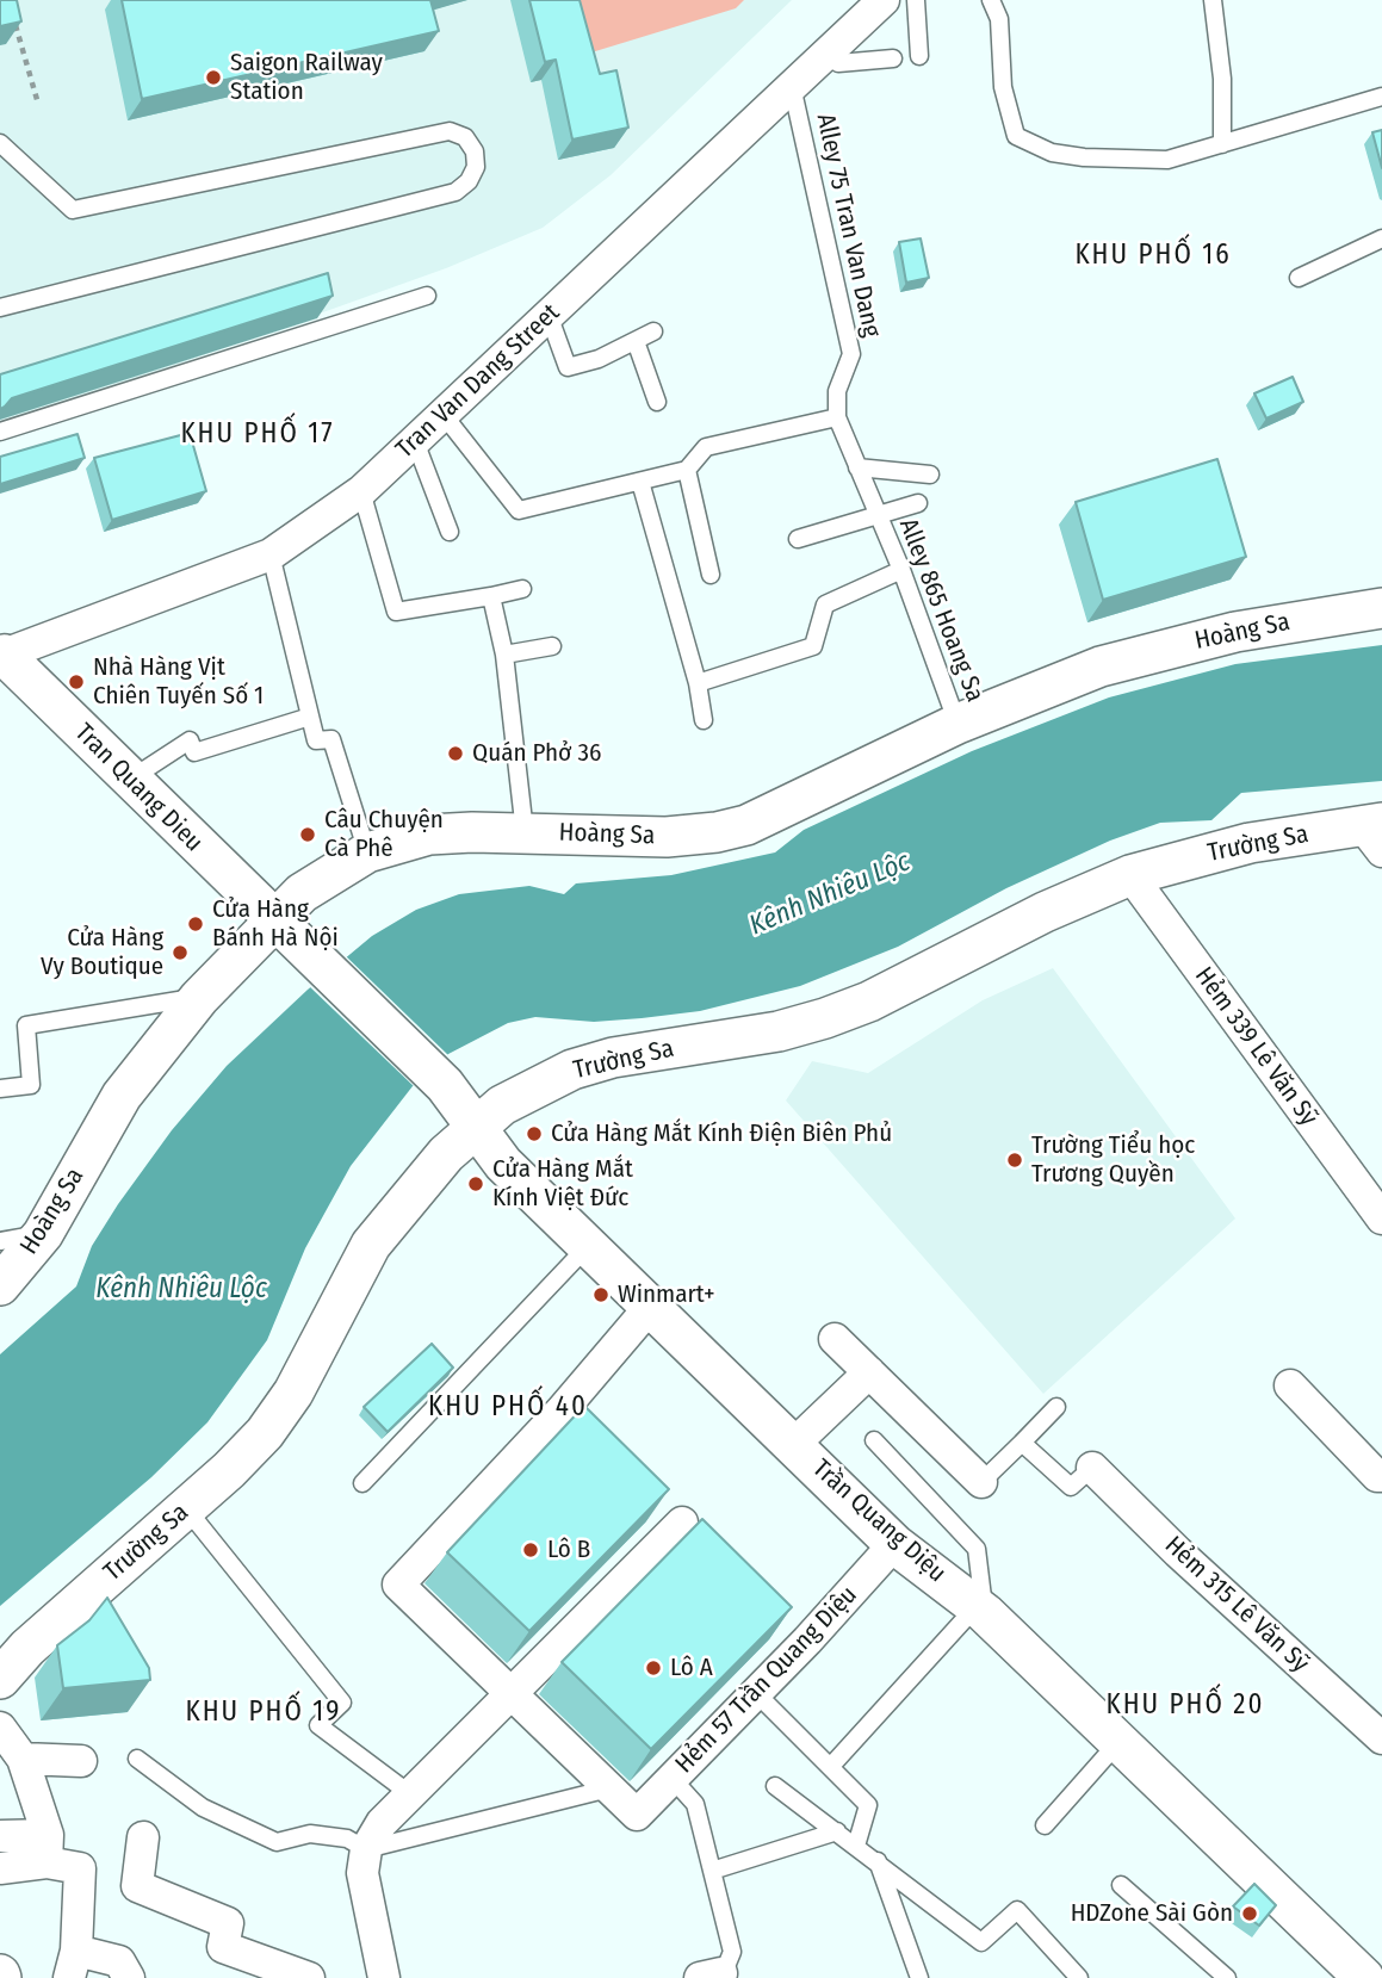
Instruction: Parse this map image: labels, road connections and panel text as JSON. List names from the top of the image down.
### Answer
{
  "streets": {
    "street": [
      "Tran Van Dang Street",
      "Hoàng Sa",
      "Tran Quang Dieu",
      "Trường Sa",
      "Hẻm 339 Lê Văn Sỹ",
      "Trần Quang Diệu",
      "Hẻm 315 Lê Văn Sỹ",
      "Hẻm 57 Trần Quang Diệu"
    ],
    "lane": ["Alley 75 Tran Van Dang", "Alley 865 Hoang Sa"]
  },
  "crossings": [
    ["Alley 75 Tran Van Dang", "Tran Van Dang Street"],
    ["Alley 75 Tran Van Dang", "Alley 865 Hoang Sa"],
    ["Tran Van Dang Street", "Tran Quang Dieu"],
    ["Alley 865 Hoang Sa", "Hoàng Sa"],
    ["Hoàng Sa", "Tran Quang Dieu"],
    ["Hoàng Sa", "Trần Quang Diệu"],
    ["Tran Quang Dieu", "Trần Quang Diệu"],
    ["Trường Sa", "Hẻm 339 Lê Văn Sỹ"],
    ["Trường Sa", "Trần Quang Diệu"],
    ["Trần Quang Diệu", "Hẻm 57 Trần Quang Diệu"]
  ],
  "districts": [
    "KHU PHỐ 16",
    "KHU PHỐ 17",
    "KHU PHỐ 40",
    "KHU PHỐ 20",
    "KHU PHỐ 19"
  ],
  "water": ["Kênh Nhiêu Lộc"],
  "places": [
    "Saigon Railway Station",
    "Nhà Hàng Vịt Chiên Tuyến Số 1",
    "Quán Phở 36",
    "Câu Chuyện Cà Phê",
    "Cửa Hàng Bánh Hà Nội",
    "Cửa Hàng Vy Boutique",
    "Cửa Hàng Mắt Kính Điện Biên Phủ",
    "Trường Tiểu học Trương Quyền",
    "Cửa Hàng Mắt Kính Việt Đức",
    "Winmart+",
    "Lô B",
    "Lô A",
    "HDZone Sài Gòn"
  ]
}
